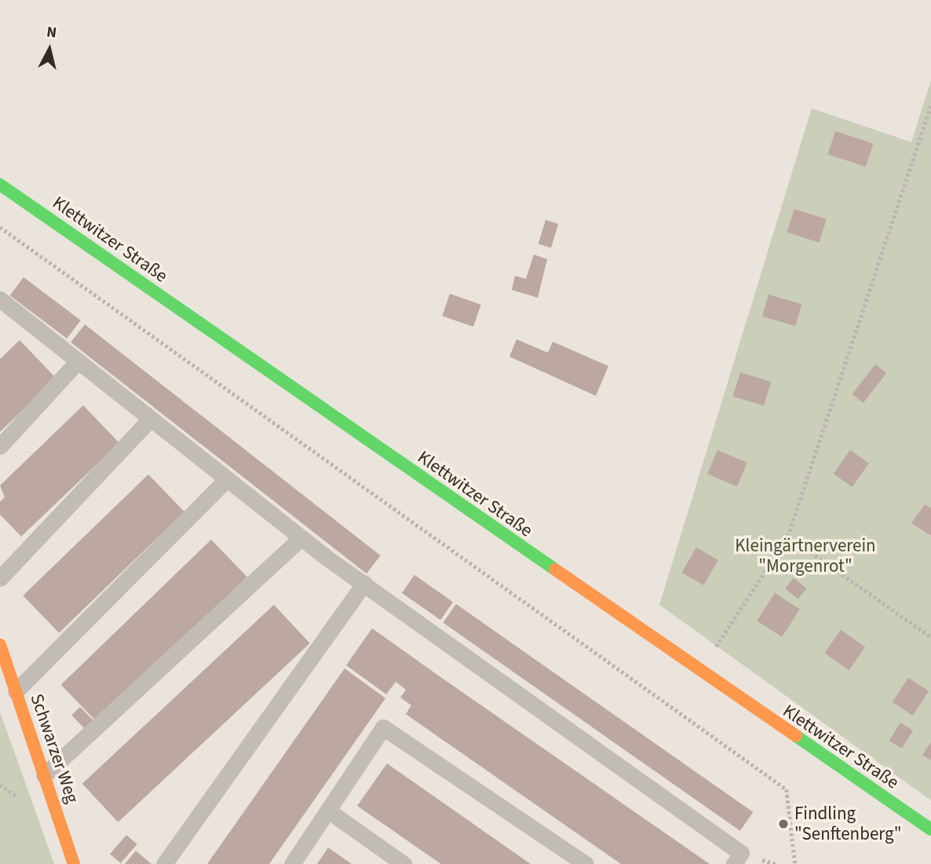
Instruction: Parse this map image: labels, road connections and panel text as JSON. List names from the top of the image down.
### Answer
{
  "streets": {
    "main road": ["Klettwitzer Straße", "Schwarzer Weg"]
  },
  "parks": ["Kleingärtnerverein \"Morgenrot\""],
  "places": ["Findling \"Senftenberg\""],
  "north": "top"
}
